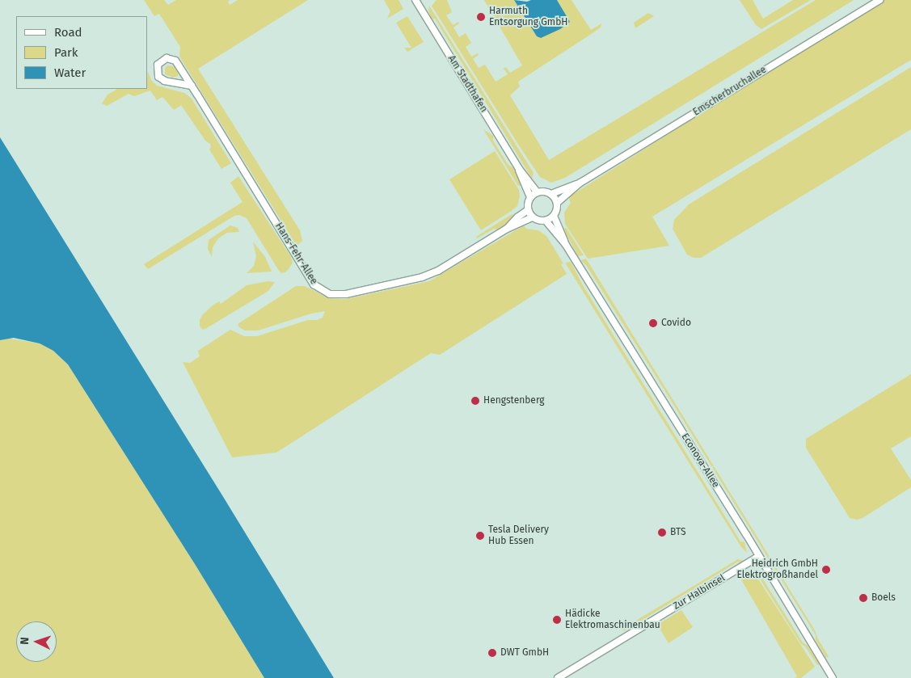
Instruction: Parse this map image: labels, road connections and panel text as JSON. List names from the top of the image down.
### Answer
{
  "streets": {
    "street": [
      "Am Stadthafen",
      "Emscherbruchallee",
      "Hans-Fehr-Allee",
      "Econova-Allee",
      "Zur Halbinsel"
    ]
  },
  "crossings": [
    ["Am Stadthafen", "Emscherbruchallee"],
    ["Am Stadthafen", "Hans-Fehr-Allee"],
    ["Am Stadthafen", "Econova-Allee"],
    ["Emscherbruchallee", "Hans-Fehr-Allee"],
    ["Emscherbruchallee", "Econova-Allee"],
    ["Hans-Fehr-Allee", "Econova-Allee"],
    ["Econova-Allee", "Zur Halbinsel"]
  ],
  "places": [
    "Harmuth Entsorgung GmbH",
    "Covido",
    "Hengstenberg",
    "BTS",
    "Tesla Delivery Hub Essen",
    "Heidrich GmbH Elektrogroßhandel",
    "Boels",
    "Hädicke Elektromaschinenbau",
    "DWT GmbH"
  ],
  "legend": ["Road", "Park", "Water"],
  "north": "left"
}
